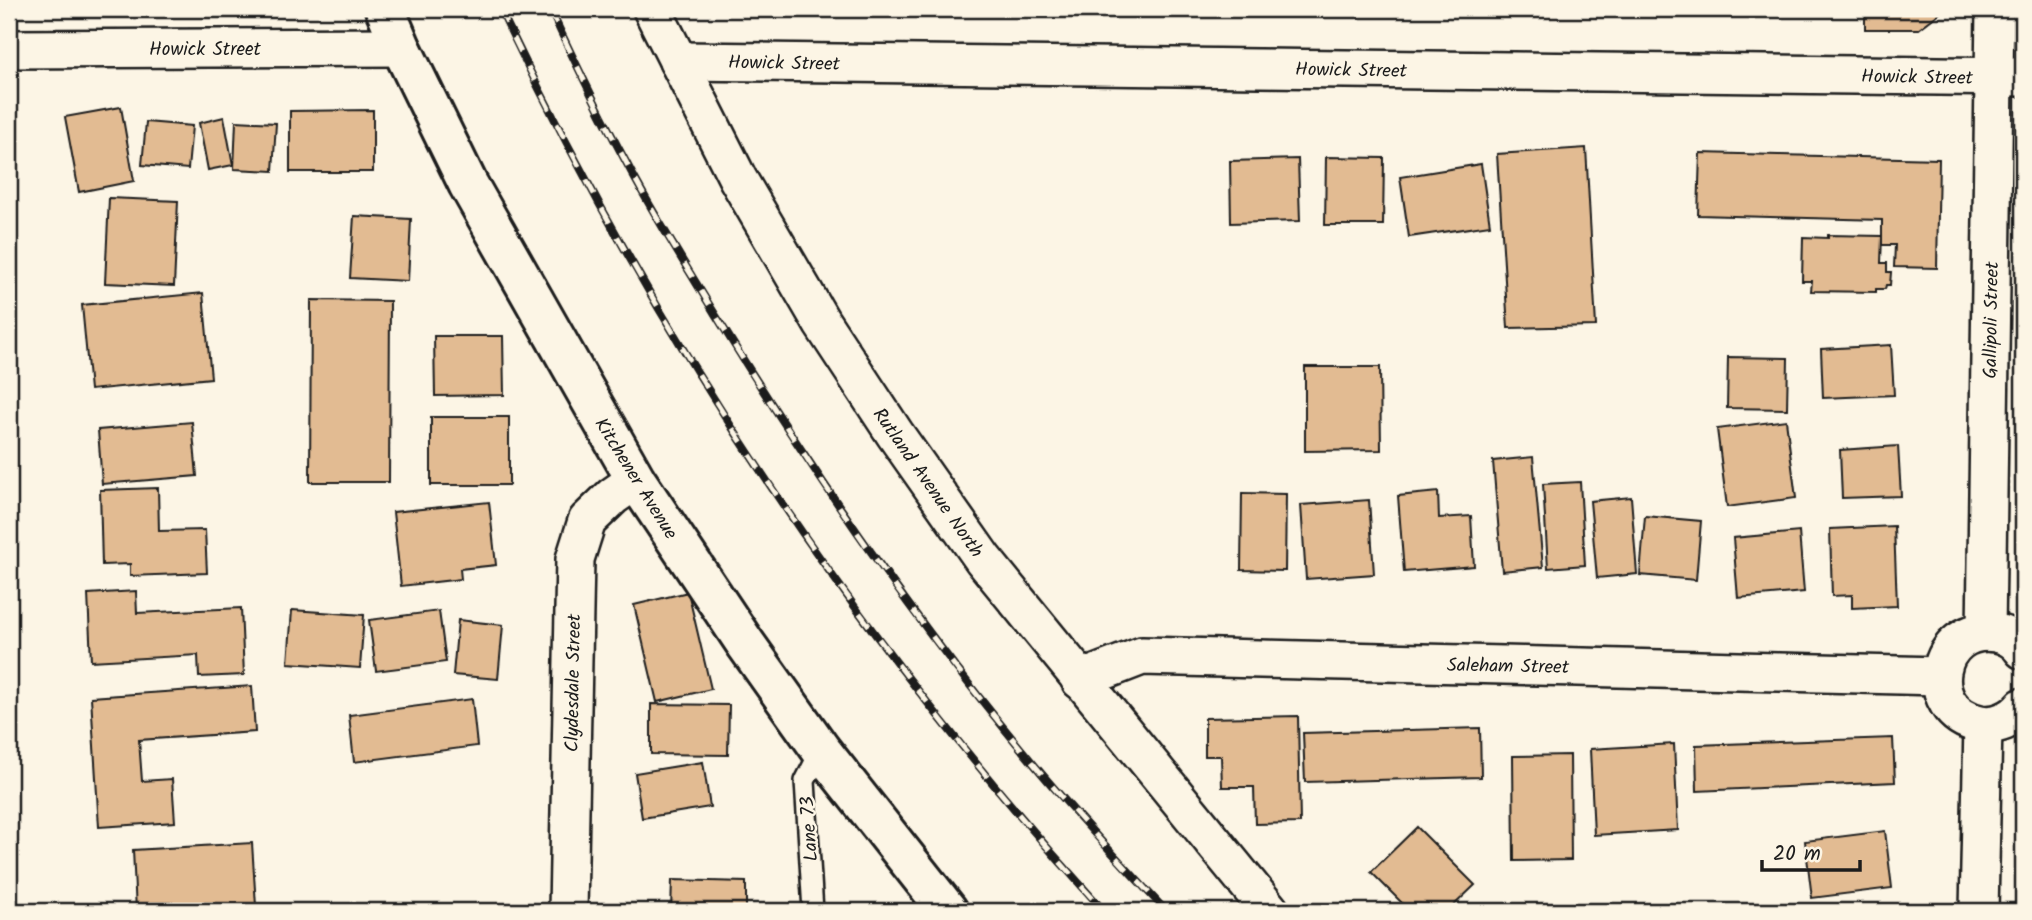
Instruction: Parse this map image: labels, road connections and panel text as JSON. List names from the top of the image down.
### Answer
{
  "streets": {
    "street": [
      "Howick Street",
      "Gallipoli Street",
      "Kitchener Avenue",
      "Rutland Avenue North",
      "Saleham Street",
      "Clydesdale Street"
    ],
    "lane": ["Lane 73"]
  },
  "crossings": [
    ["Howick Street", "Gallipoli Street"],
    ["Howick Street", "Kitchener Avenue"],
    ["Howick Street", "Rutland Avenue North"],
    ["Kitchener Avenue", "Clydesdale Street"],
    ["Kitchener Avenue", "Lane 73"],
    ["Rutland Avenue North", "Saleham Street"]
  ],
  "scale_bar": "20 m"
}
